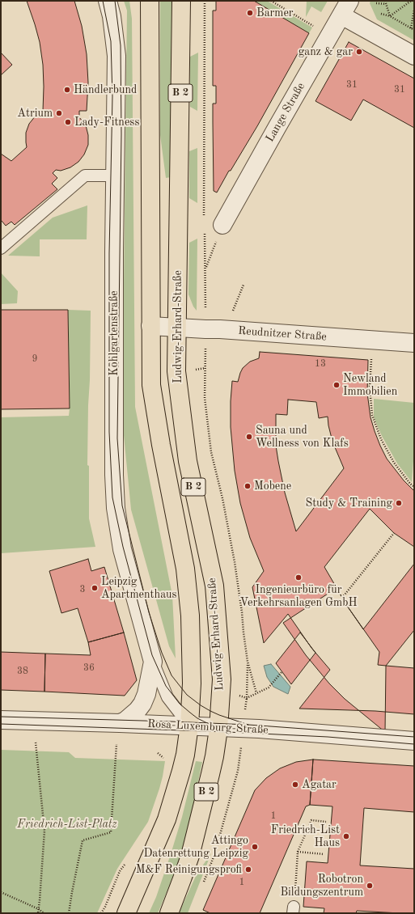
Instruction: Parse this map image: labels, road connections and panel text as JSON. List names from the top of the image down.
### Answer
{
  "streets": {
    "main road": ["B 2", "Ludwig-Erhard-Straße"],
    "street": [
      "Lange Straße",
      "Kohlgartenstraße",
      "Reudnitzer Straße",
      "Rosa-Luxemburg-Straße"
    ]
  },
  "crossings": [
    ["B 2", "Ludwig-Erhard-Straße"],
    ["B 2", "Kohlgartenstraße"],
    ["B 2", "Reudnitzer Straße"],
    ["B 2", "Rosa-Luxemburg-Straße"],
    ["Ludwig-Erhard-Straße", "Reudnitzer Straße"],
    ["Ludwig-Erhard-Straße", "Rosa-Luxemburg-Straße"],
    ["Kohlgartenstraße", "Rosa-Luxemburg-Straße"]
  ],
  "parks": ["Friedrich-List-Platz"],
  "places": [
    "Barmer",
    "ganz & gar",
    "Händlerbund",
    "Atrium",
    "Lady-Fitness",
    "Newland Immobilien",
    "Sauna und Wellness von Klafs",
    "Mobene",
    "Study & Training",
    "Ingenieurbüro für Verkehrsanlagen GmbH",
    "Leipzig Apartmenthaus",
    "Agatar",
    "Friedrich-List Haus",
    "Attingo Datenrettung Leipzig",
    "M&F Reinigungsprofi",
    "Robotron Bildungszentrum"
  ],
  "house_numbers": [
    "31",
    "31",
    "9",
    "13",
    "3",
    "36",
    "38",
    "1",
    "1"
  ]
}
